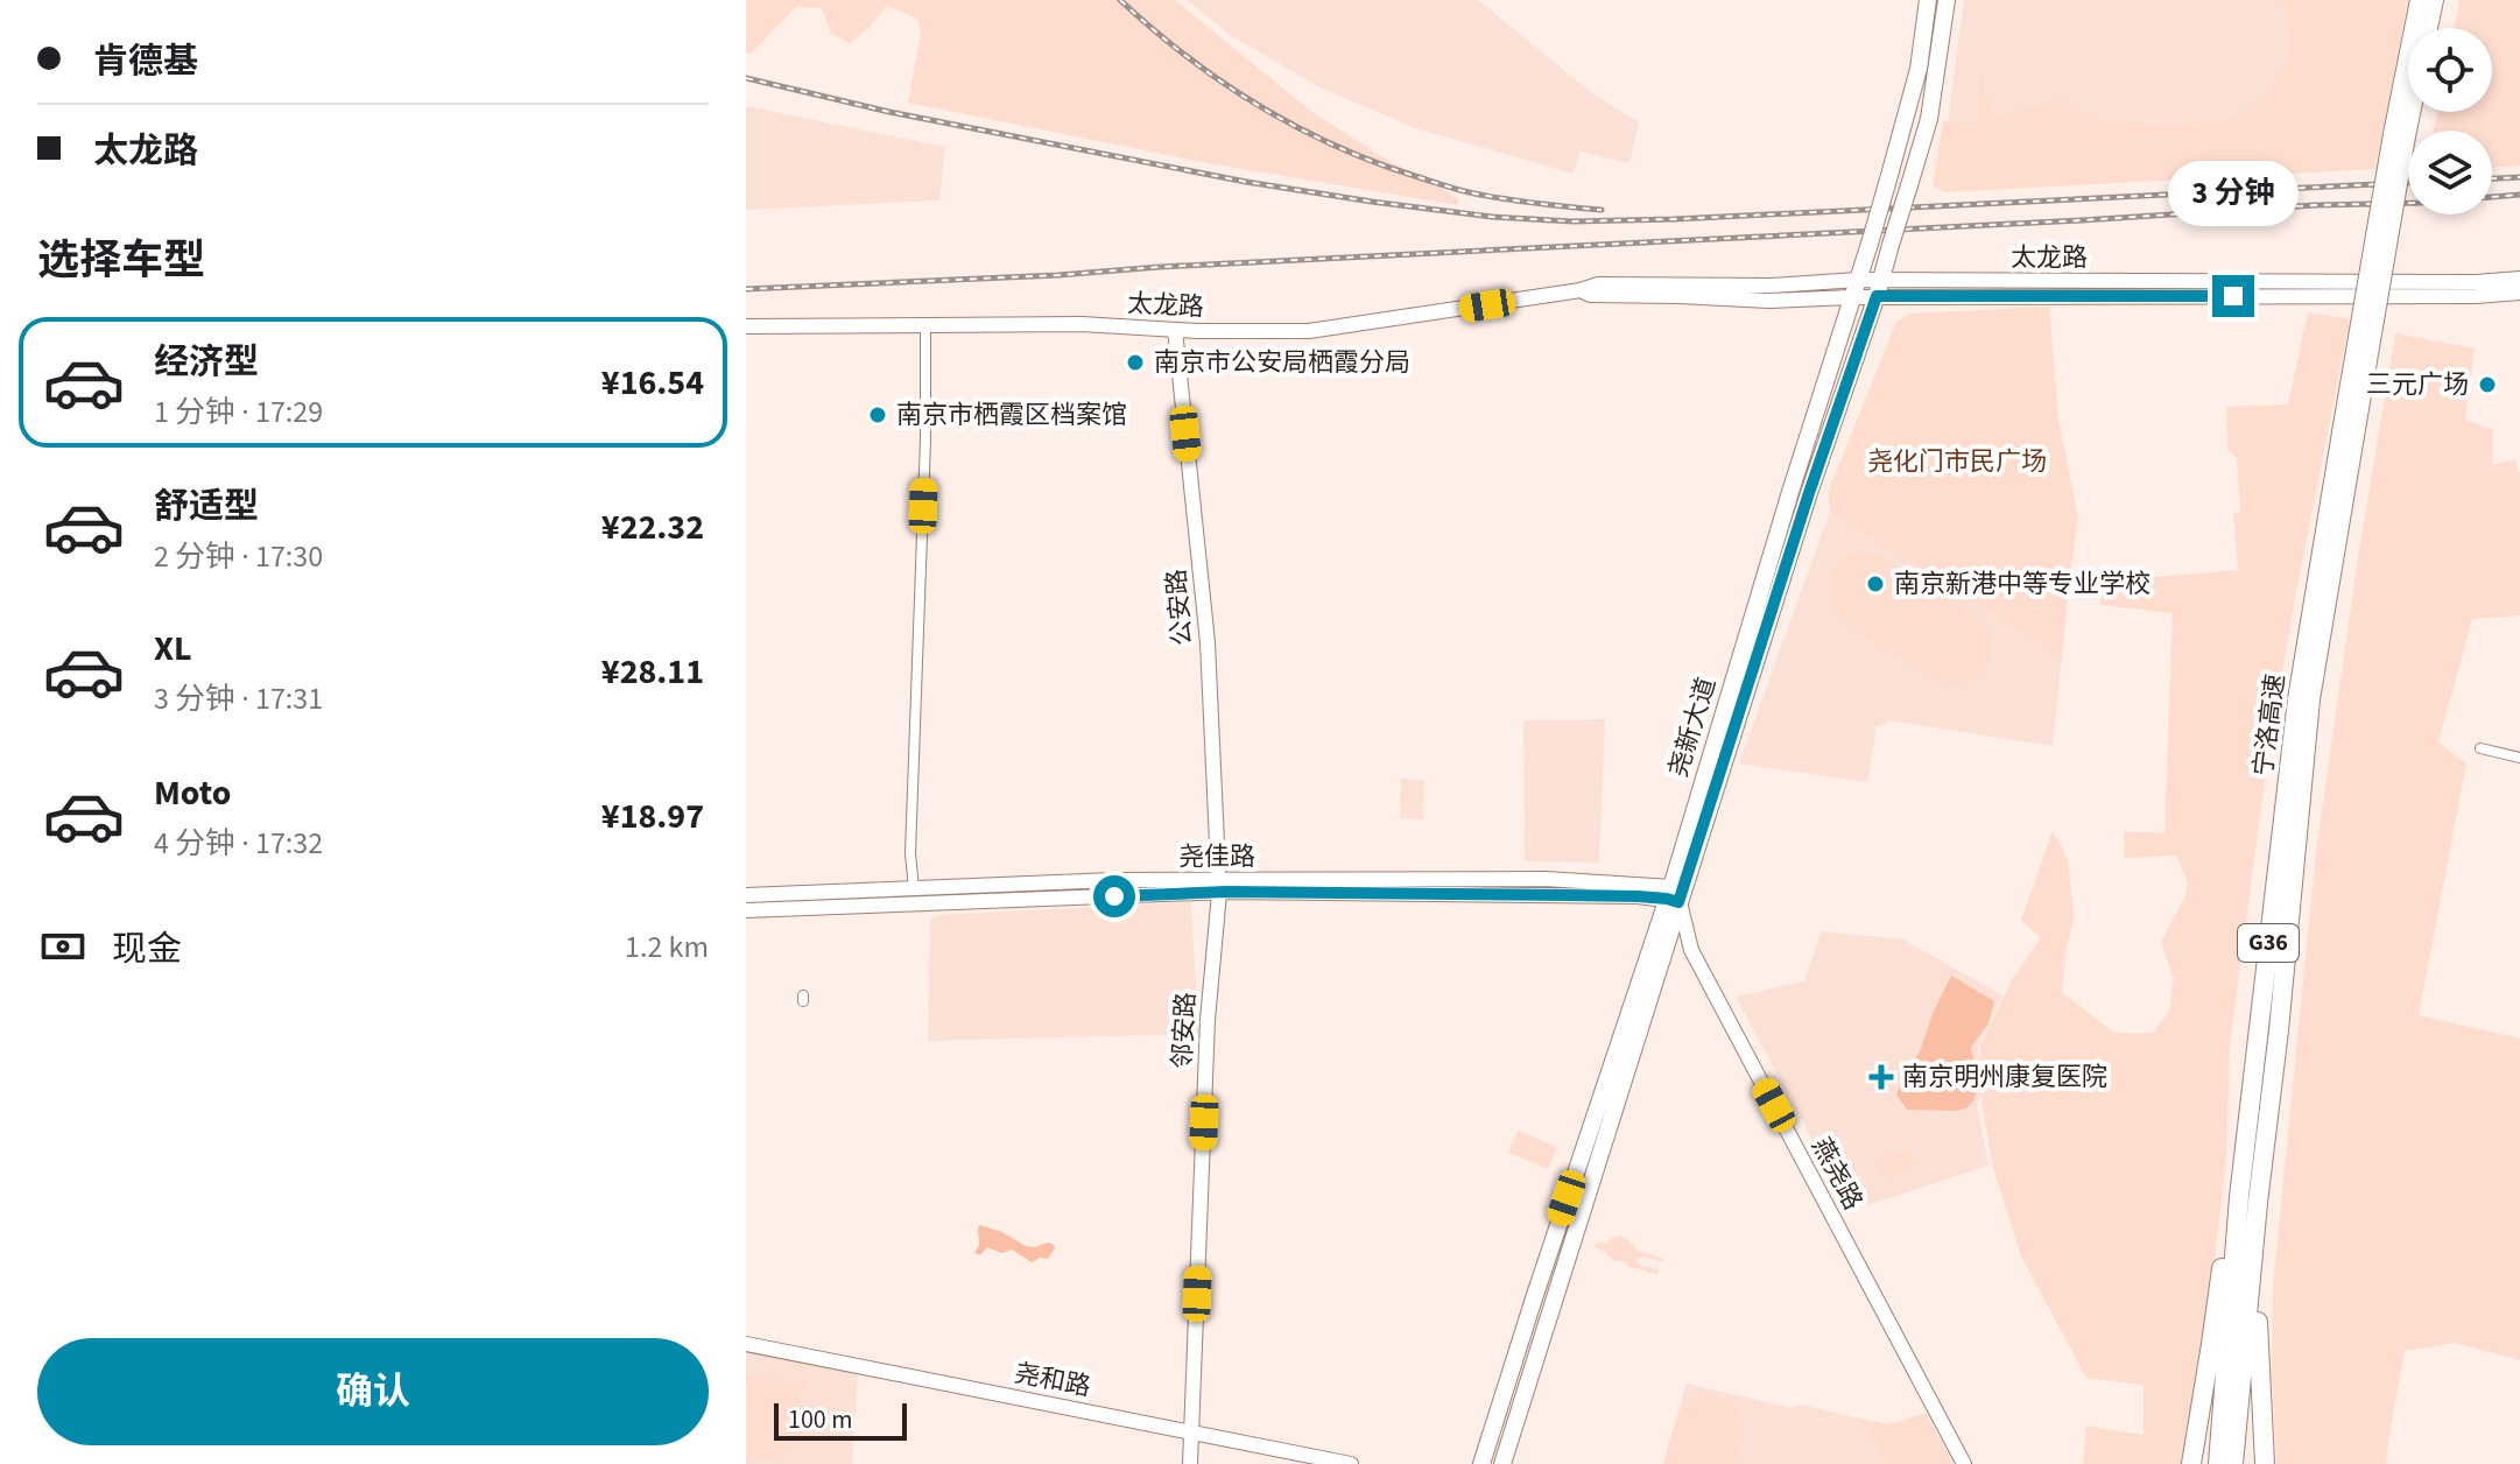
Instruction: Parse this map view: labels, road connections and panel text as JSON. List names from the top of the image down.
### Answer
{
  "streets": {
    "highway": ["宁洛高速", "G36"],
    "main road": [
      "太龙路",
      "公安路",
      "尧新大道",
      "尧佳路",
      "邻安路",
      "燕尧路",
      "尧和路"
    ]
  },
  "crossings": [
    ["太龙路", "公安路"],
    ["太龙路", "尧新大道"],
    ["公安路", "尧佳路"],
    ["公安路", "邻安路"],
    ["尧新大道", "尧佳路"],
    ["尧新大道", "燕尧路"],
    ["尧佳路", "邻安路"],
    ["尧佳路", "燕尧路"],
    ["邻安路", "尧和路"]
  ],
  "parks": ["尧化门市民广场"],
  "places": {
    "other": [
      "南京市公安局栖霞分局",
      "三元广场",
      "南京市栖霞区档案馆",
      "南京新港中等专业学校"
    ],
    "health": ["南京明州康复医院"]
  },
  "scale_bar": "100 m",
  "page": {
    "banner": ["肯德基", "太龙路"],
    "bubble": "3 分钟",
    "heading": "选择车型",
    "list": [
      {
        "name": "经济型",
        "note": "1 分钟 · 17:29",
        "value": "¥16.54"
      },
      {
        "name": "舒适型",
        "note": "2 分钟 · 17:30",
        "value": "¥22.32"
      },
      {
        "name": "XL",
        "note": "3 分钟 · 17:31",
        "value": "¥28.11"
      },
      {
        "name": "Moto",
        "note": "4 分钟 · 17:32",
        "value": "¥18.97"
      }
    ],
    "pay": ["现金", "1.2 km"],
    "buttons": "确认",
    "scale": "100 m"
  }
}
